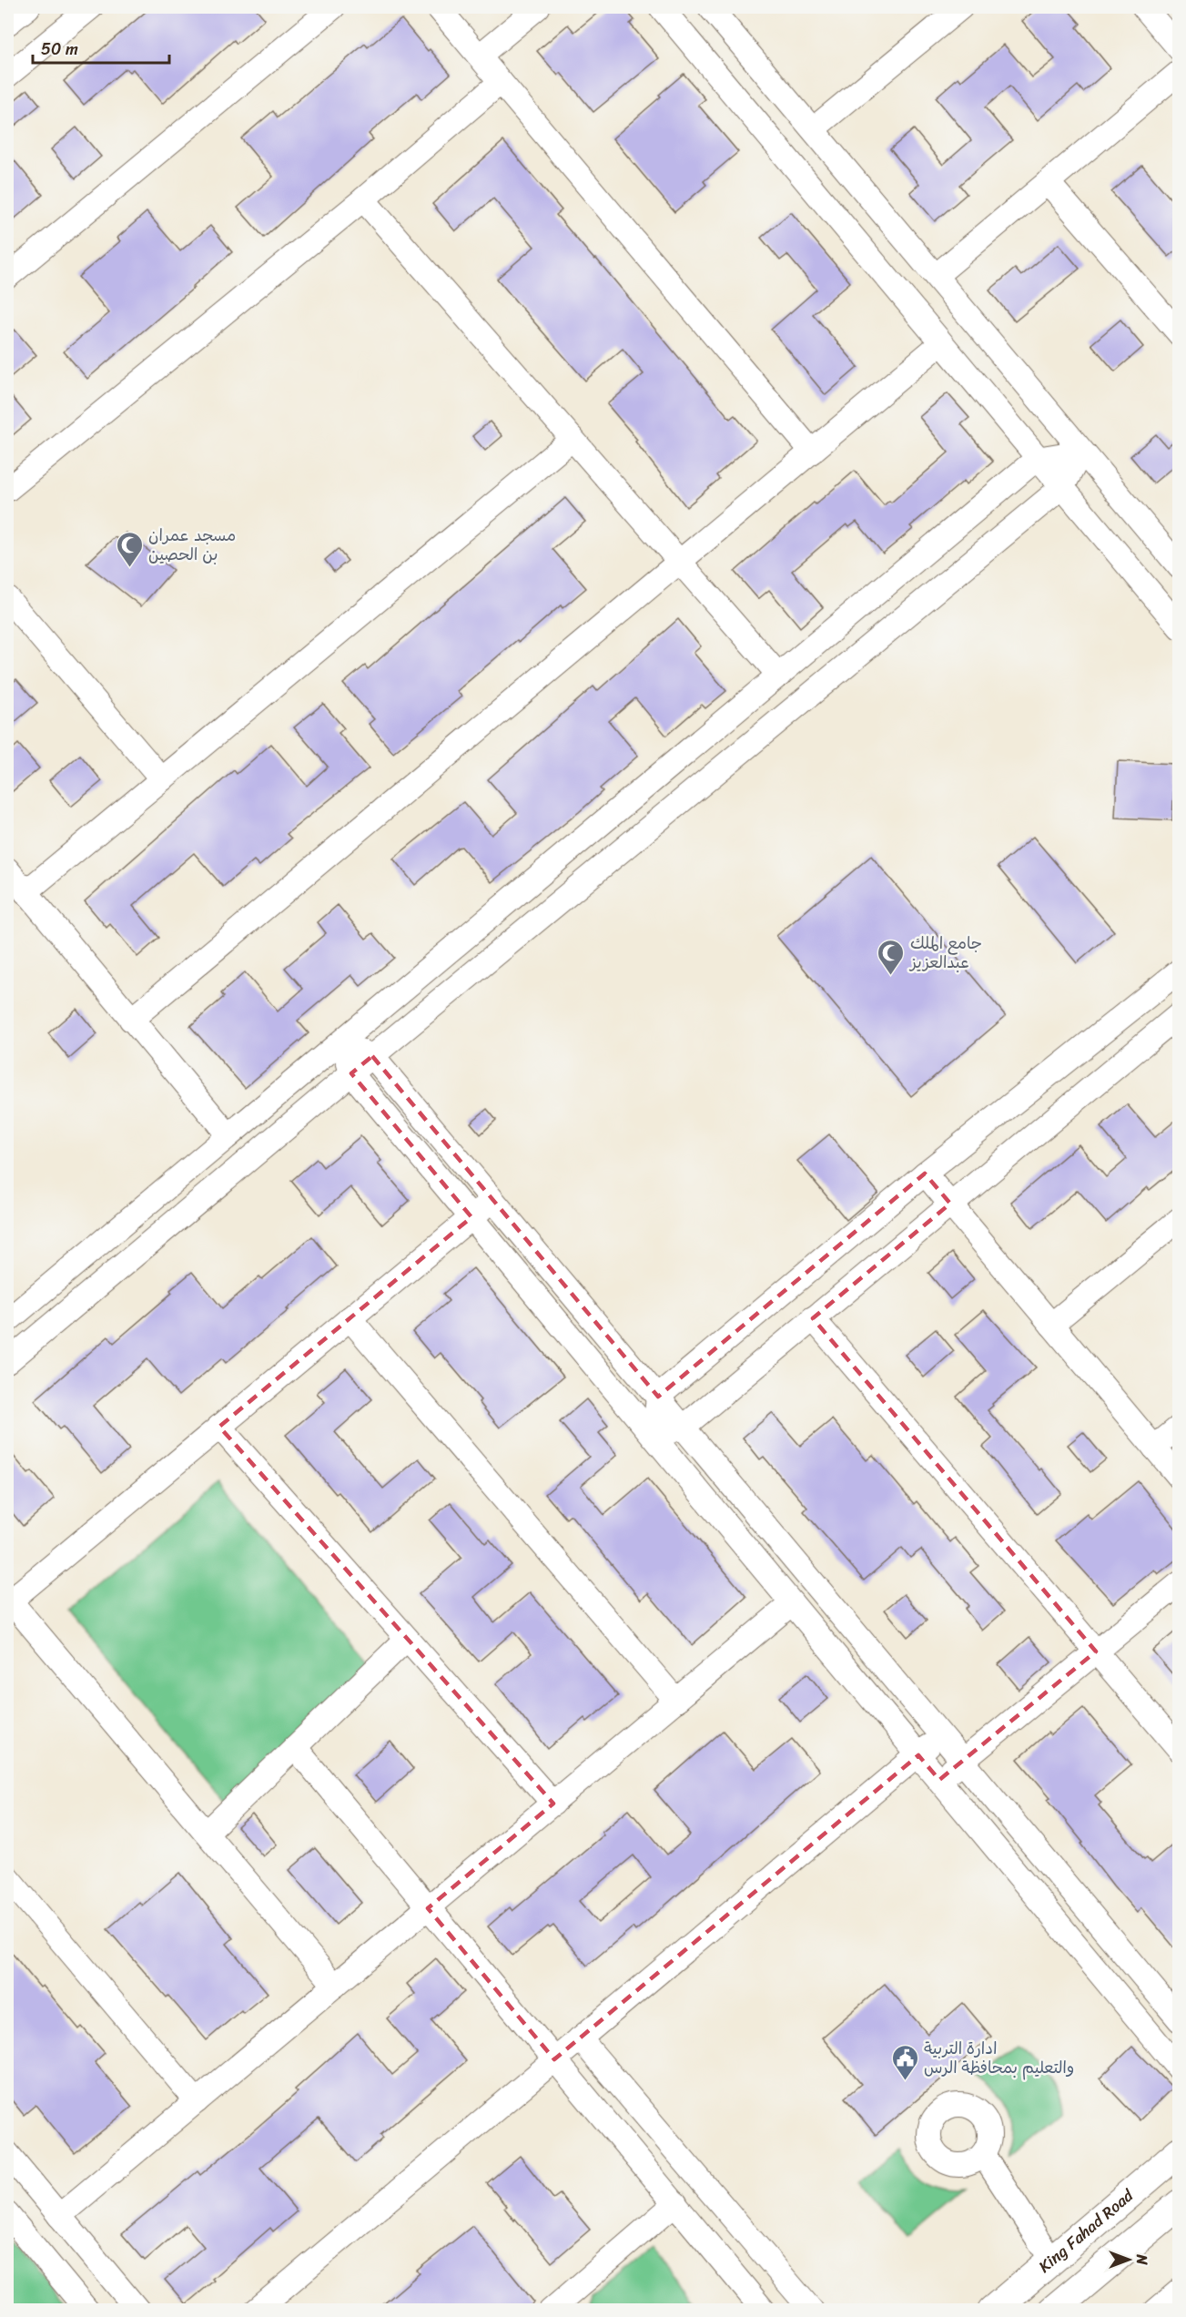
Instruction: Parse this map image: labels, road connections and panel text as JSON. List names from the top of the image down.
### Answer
{
  "streets": {
    "main road": ["King Fahad Road"]
  },
  "places": {
    "mosque": ["مسجد عمران بن الحصين", "جامع الملك عبدالعزيز"],
    "public building": ["ادارة التربية والتعليم بمحافظة الرس"]
  },
  "scale_bar": "50 m",
  "north": "right"
}
